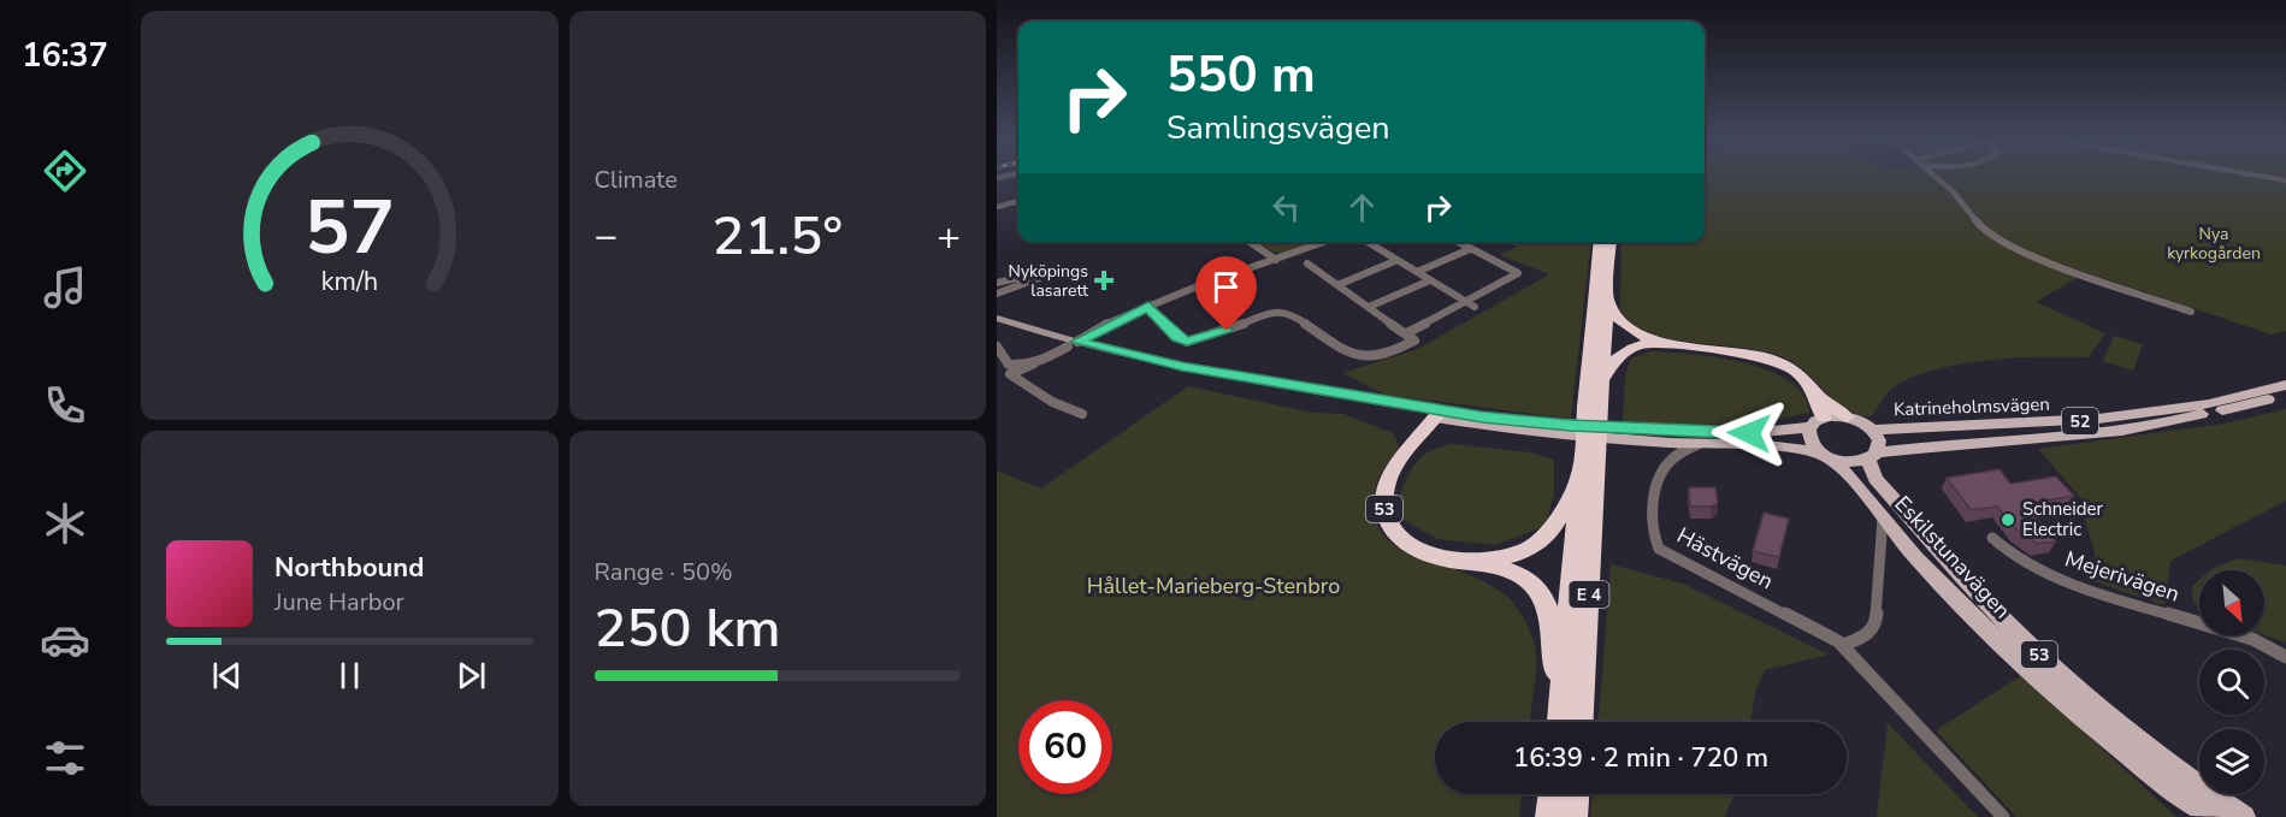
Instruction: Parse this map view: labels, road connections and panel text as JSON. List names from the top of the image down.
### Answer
{
  "streets": {
    "highway": ["53", "E 4"],
    "main road": ["Katrineholmsvägen", "52", "Eskilstunavägen"],
    "street": ["Hästvägen", "Mejerivägen"]
  },
  "crossings": [
    ["Katrineholmsvägen", "52"],
    ["Katrineholmsvägen", "Eskilstunavägen"],
    ["52", "53"],
    ["52", "Eskilstunavägen"],
    ["52", "Hästvägen"],
    ["53", "E 4"]
  ],
  "parks": ["Nya kyrkogården", "Hållet-Marieberg-Stenbro"],
  "places": {
    "health": ["Nyköpings lasarett"],
    "other": ["Schneider Electric"]
  },
  "north": "bottom right",
  "page": {
    "tabs": "16:37",
    "tile": [
      "Climate",
      ["Range · 50%", "250 km"]
    ],
    "turn": ["550 m", "Samlingsvägen"],
    "heat": ["−", "21.5°", "+"],
    "song": ["Northbound", "June Harbor"],
    "limit": "60",
    "trip": "16:39 · 2 min · 720 m",
    "gauge": ["57", "km/h"]
  }
}
